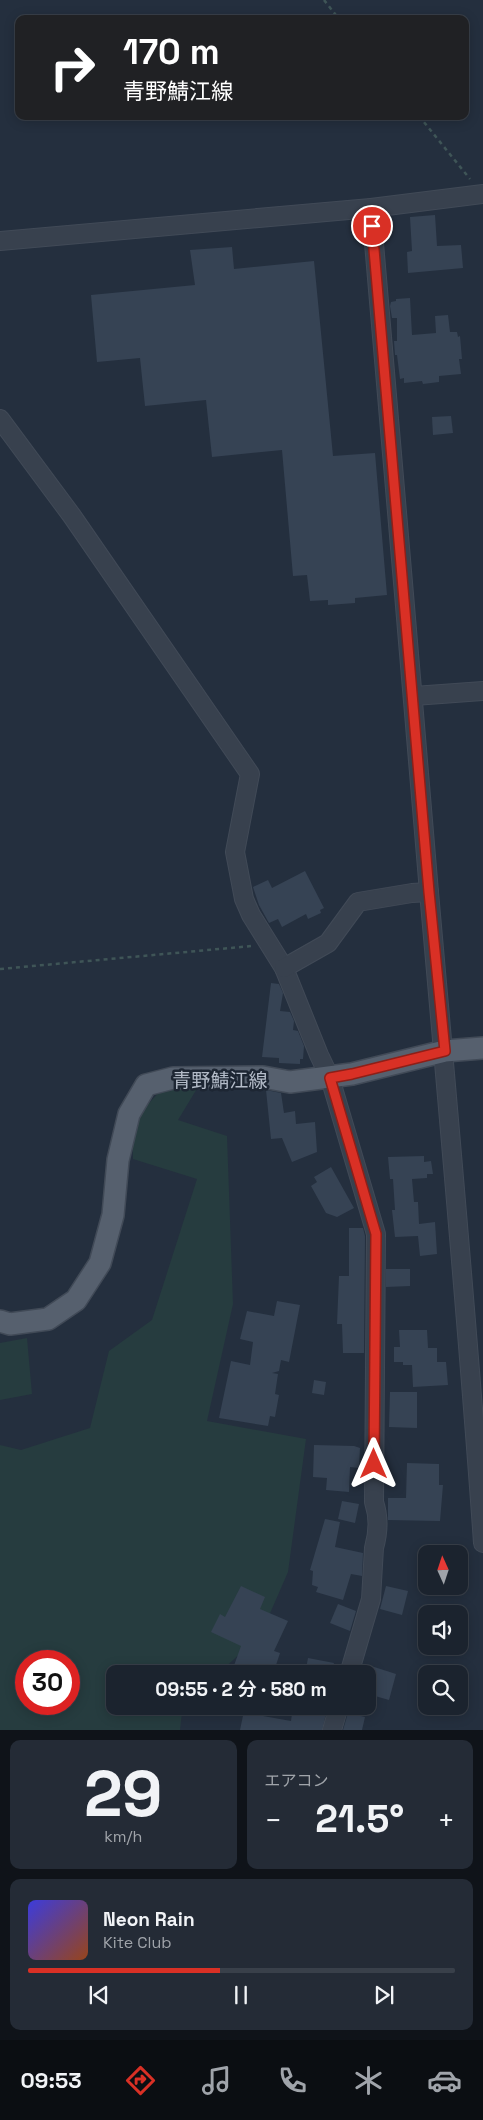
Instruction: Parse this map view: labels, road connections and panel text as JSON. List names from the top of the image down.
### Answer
{
  "streets": {
    "main road": ["青野鯖江線"]
  },
  "north": "top",
  "page": {
    "turn": ["170 m", "青野鯖江線"],
    "limit": "30",
    "trip": "09:55 · 2 分 · 580 m",
    "tile": [
      ["29", "km/h"],
      "エアコン"
    ],
    "heat": ["−", "21.5°", "+"],
    "song": ["Neon Rain", "Kite Club"],
    "tabs": "09:53"
  }
}
